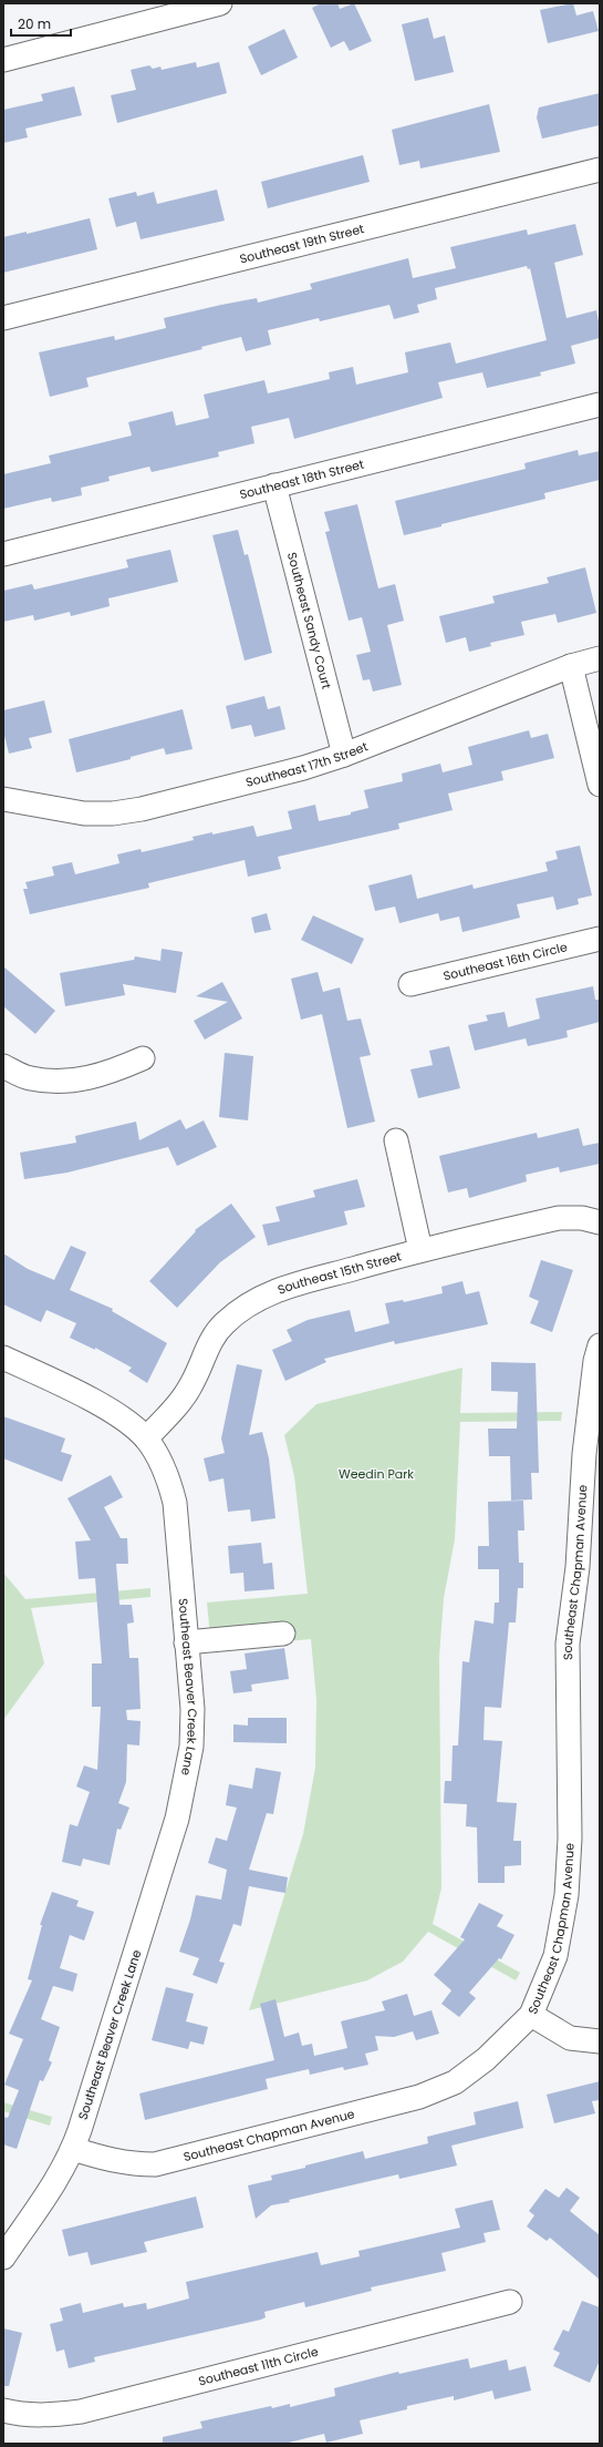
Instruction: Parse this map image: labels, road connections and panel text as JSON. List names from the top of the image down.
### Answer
{
  "streets": {
    "street": [
      "Southeast 19th Street",
      "Southeast 18th Street",
      "Southeast Sandy Court",
      "Southeast 17th Street",
      "Southeast 16th Circle",
      "Southeast 15th Street",
      "Southeast Chapman Avenue",
      "Southeast Beaver Creek Lane",
      "Southeast 11th Circle"
    ]
  },
  "crossings": [
    ["Southeast 18th Street", "Southeast Sandy Court"],
    ["Southeast Sandy Court", "Southeast 17th Street"],
    ["Southeast 15th Street", "Southeast Beaver Creek Lane"],
    ["Southeast Chapman Avenue", "Southeast Beaver Creek Lane"]
  ],
  "parks": ["Weedin Park"],
  "scale_bar": "20 m"
}
